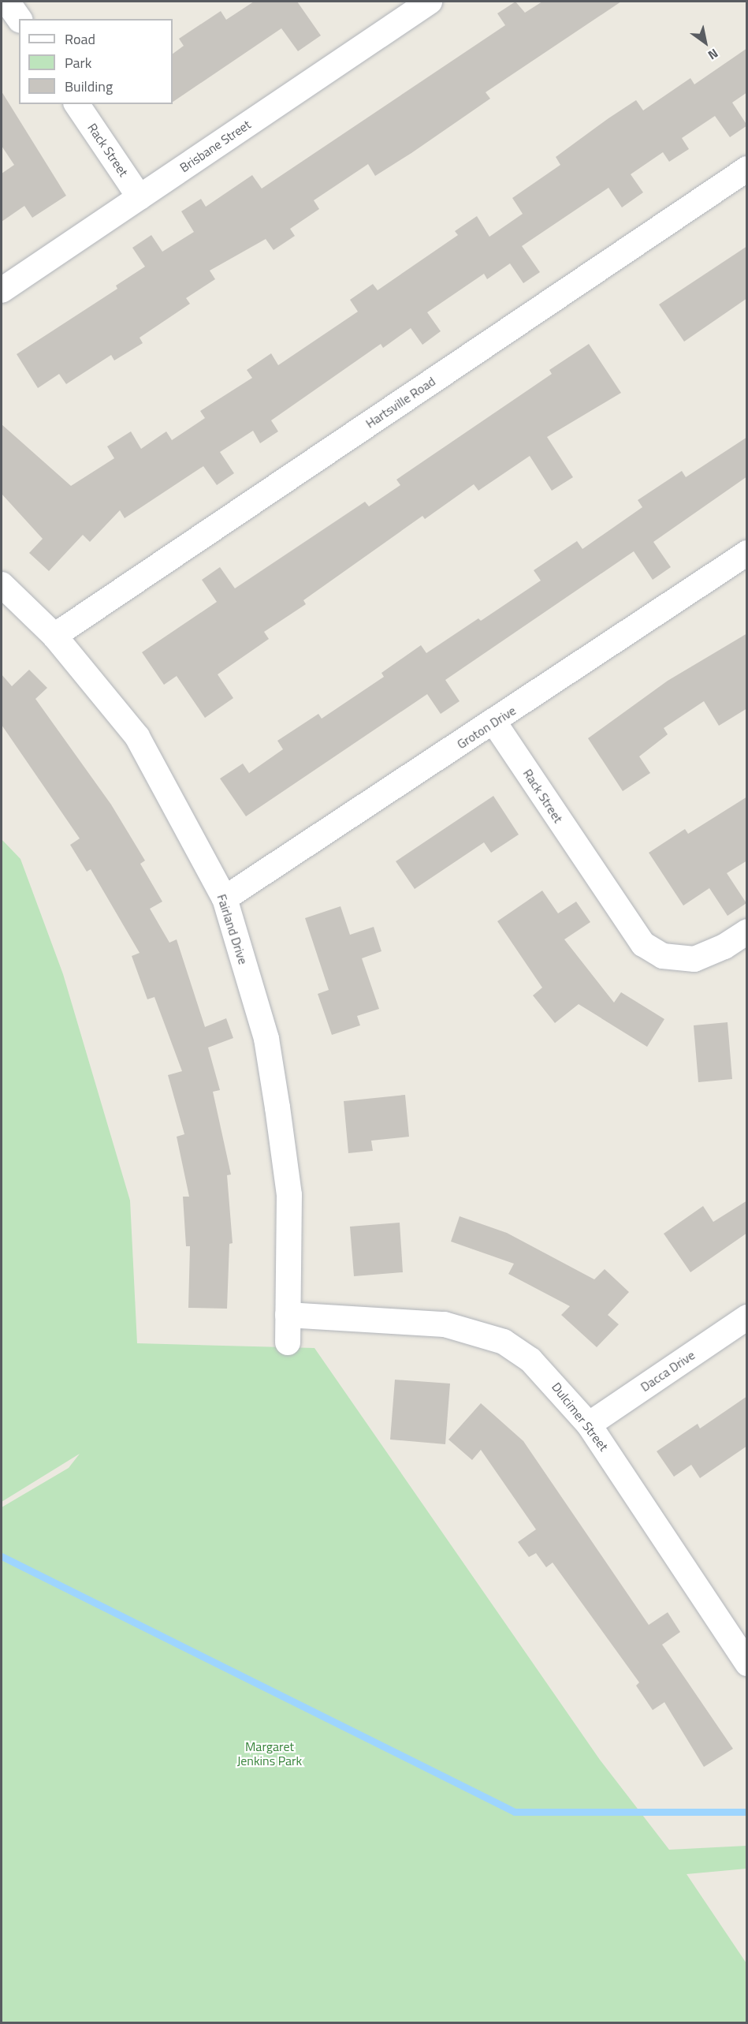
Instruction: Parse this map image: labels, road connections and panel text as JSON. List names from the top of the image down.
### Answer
{
  "streets": {
    "street": [
      "Brisbane Street",
      "Rack Street",
      "Hartsville Road",
      "Groton Drive",
      "Fairland Drive",
      "Dacca Drive",
      "Dulcimer Street"
    ]
  },
  "crossings": [
    ["Brisbane Street", "Rack Street"],
    ["Rack Street", "Groton Drive"],
    ["Hartsville Road", "Fairland Drive"],
    ["Groton Drive", "Fairland Drive"],
    ["Fairland Drive", "Dulcimer Street"],
    ["Dacca Drive", "Dulcimer Street"]
  ],
  "parks": ["Margaret Jenkins Park"],
  "legend": ["Road", "Park", "Building"],
  "north": "bottom right"
}
